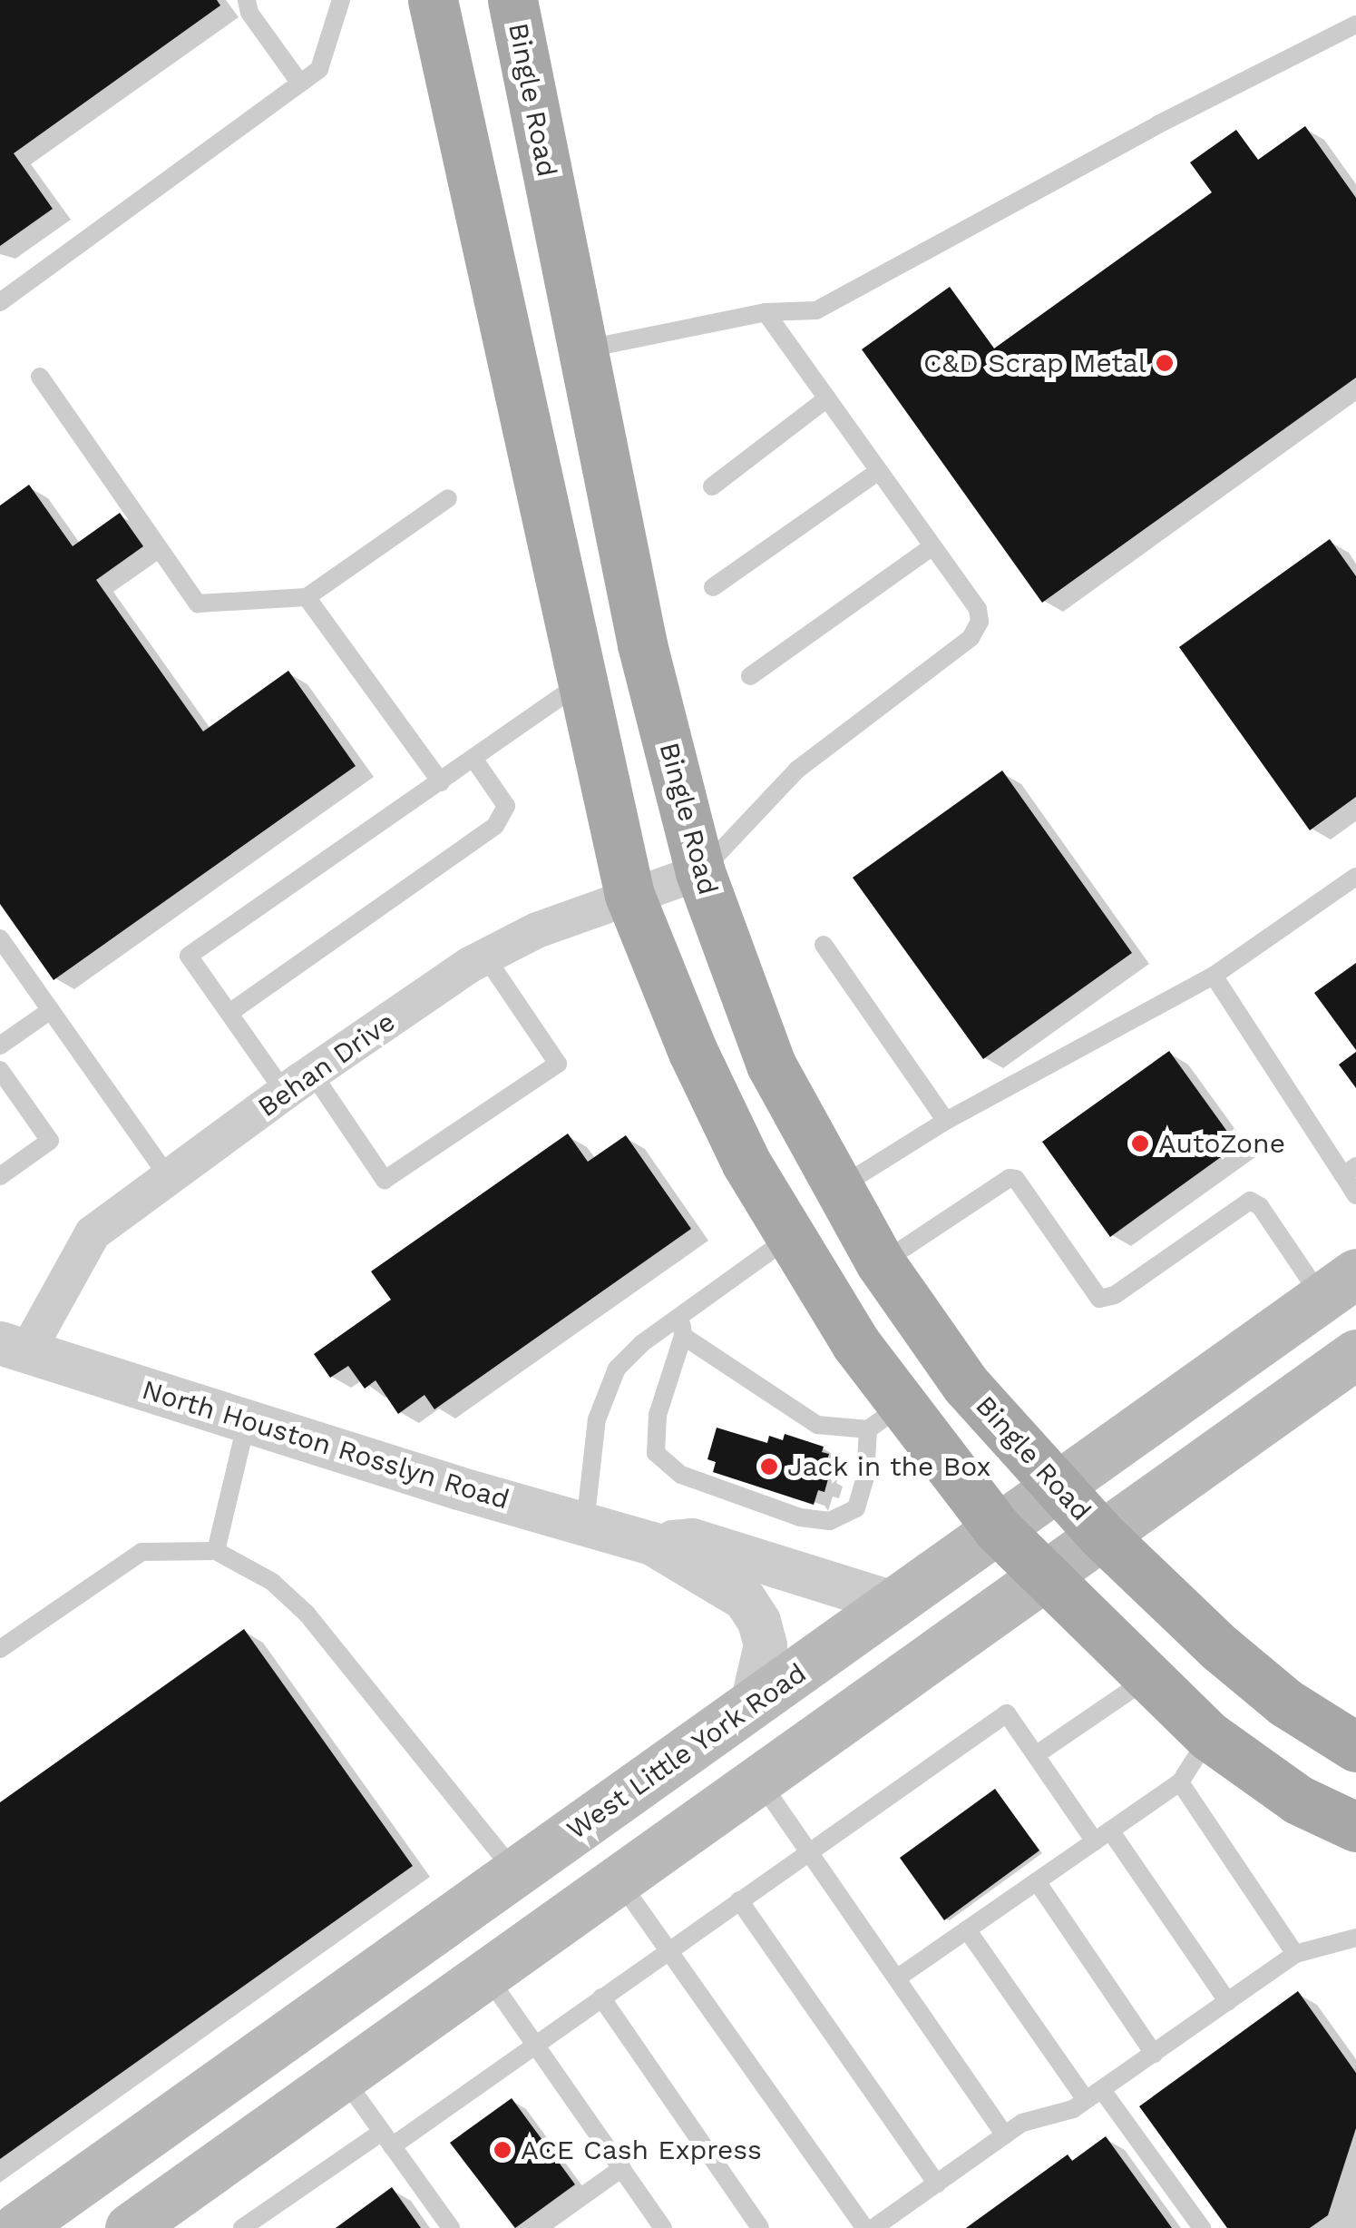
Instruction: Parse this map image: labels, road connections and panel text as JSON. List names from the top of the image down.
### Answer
{
  "streets": {
    "main road": ["Bingle Road", "West Little York Road"],
    "street": ["Behan Drive", "North Houston Rosslyn Road"]
  },
  "crossings": [
    ["Bingle Road", "Behan Drive"],
    ["Bingle Road", "West Little York Road"],
    ["Behan Drive", "North Houston Rosslyn Road"],
    ["North Houston Rosslyn Road", "West Little York Road"]
  ],
  "places": [
    "C&D Scrap Metal",
    "AutoZone",
    "Jack in the Box",
    "ACE Cash Express"
  ]
}
